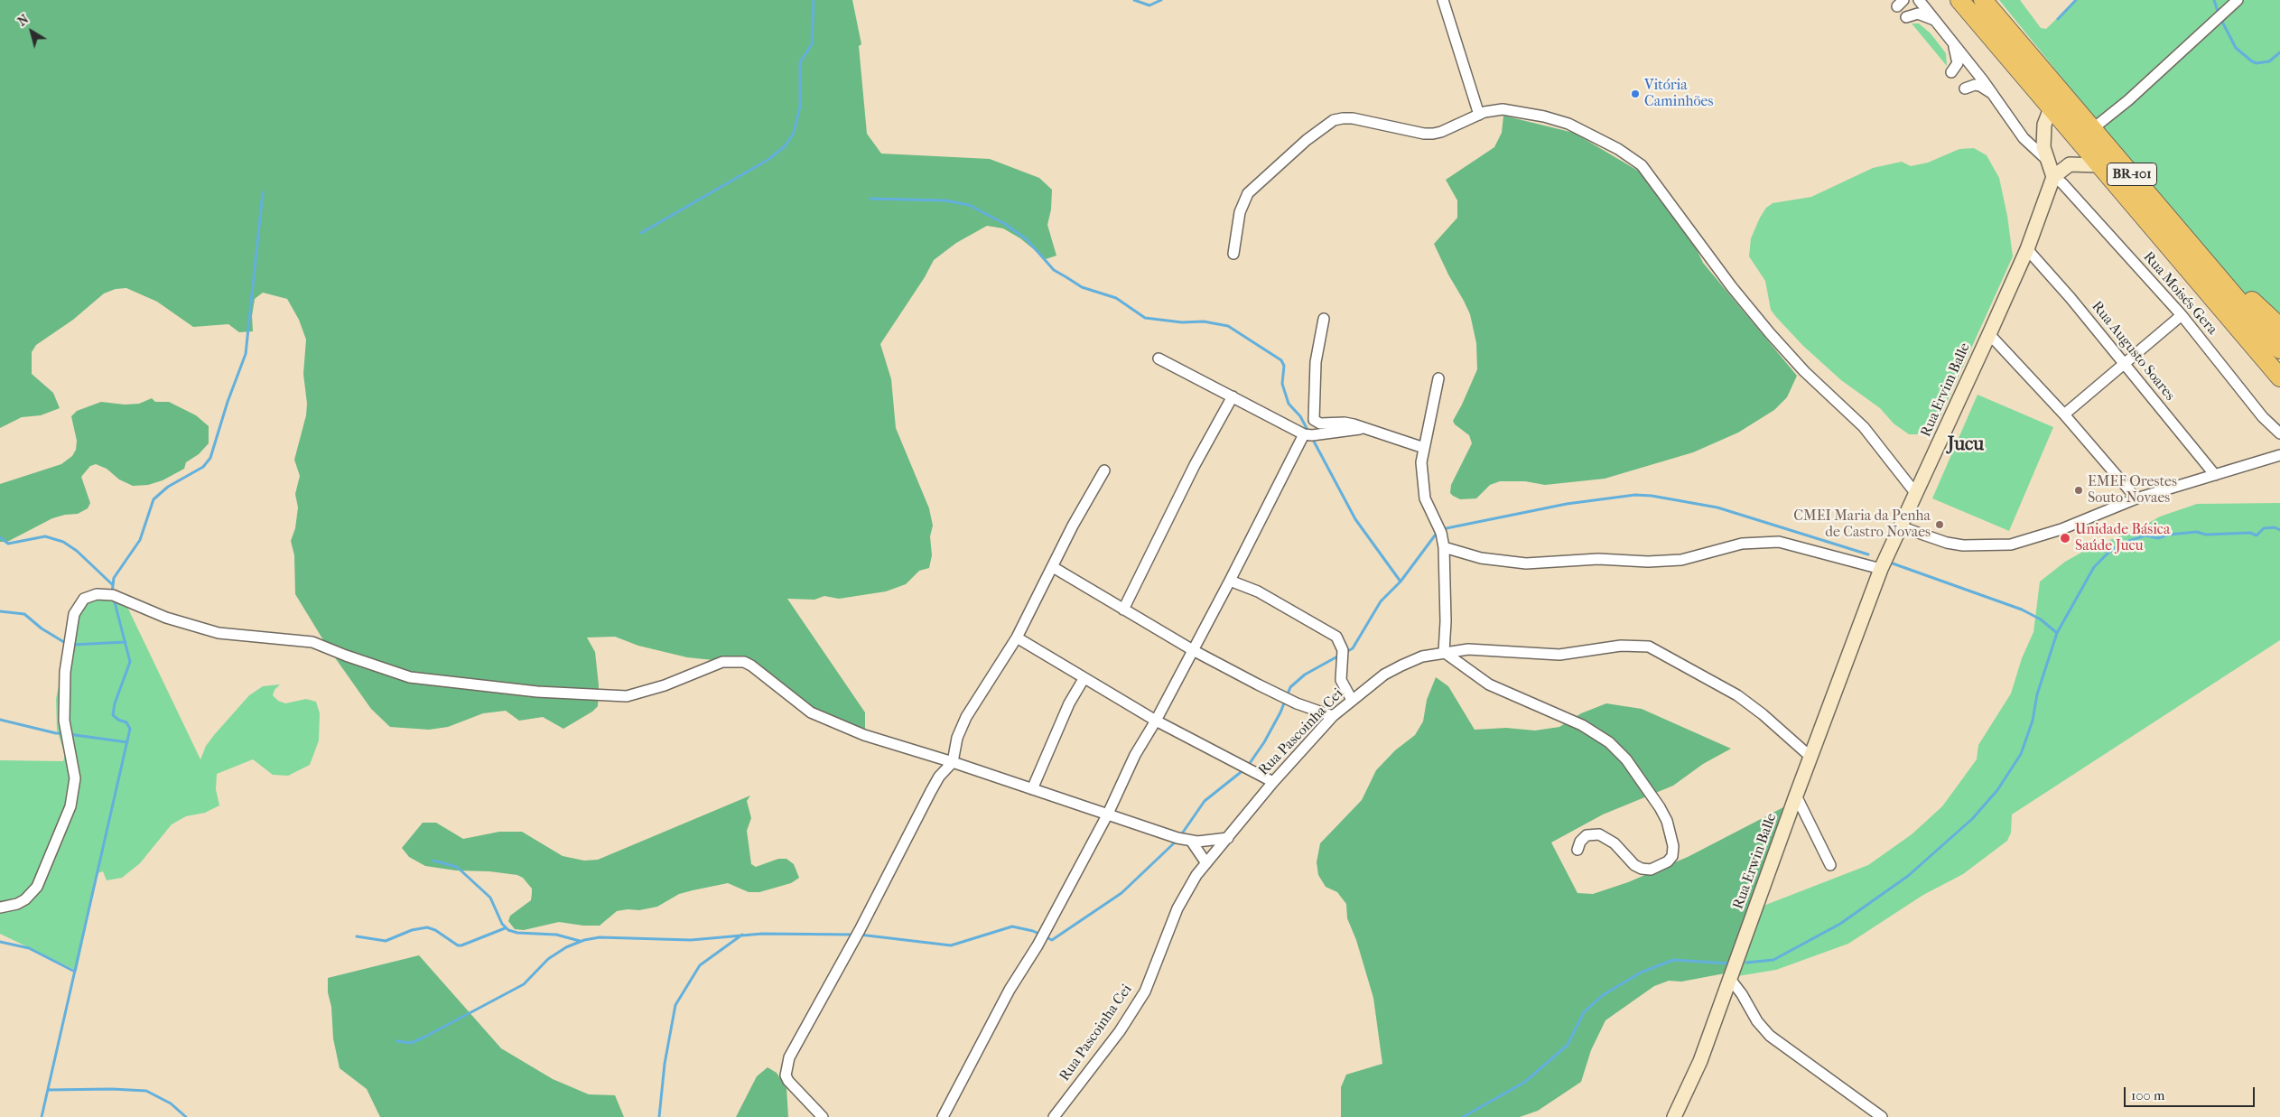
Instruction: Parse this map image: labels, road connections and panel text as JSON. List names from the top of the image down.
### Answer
{
  "streets": {
    "highway": ["BR-101"],
    "street": [
      "Rua Moisés Gera",
      "Rua Augusto Soares",
      "Rua Ervim Balle",
      "Rua Pascoinha Cei",
      "Rua Erwin Balle"
    ]
  },
  "crossings": [
    ["Rua Moisés Gera", "Rua Ervim Balle"],
    ["Rua Augusto Soares", "Rua Ervim Balle"],
    ["Rua Ervim Balle", "Rua Erwin Balle"],
    ["Rua Pascoinha Cei", "Rua Erwin Balle"]
  ],
  "districts": ["Jucu"],
  "places": [
    "Vitória Caminhões",
    "EMEF Orestes Souto Novaes",
    "CMEI Maria da Penha de Castro Novaes",
    "Unidade Básica Saúde Jucu"
  ],
  "scale_bar": "100 m",
  "north": "top left"
}
